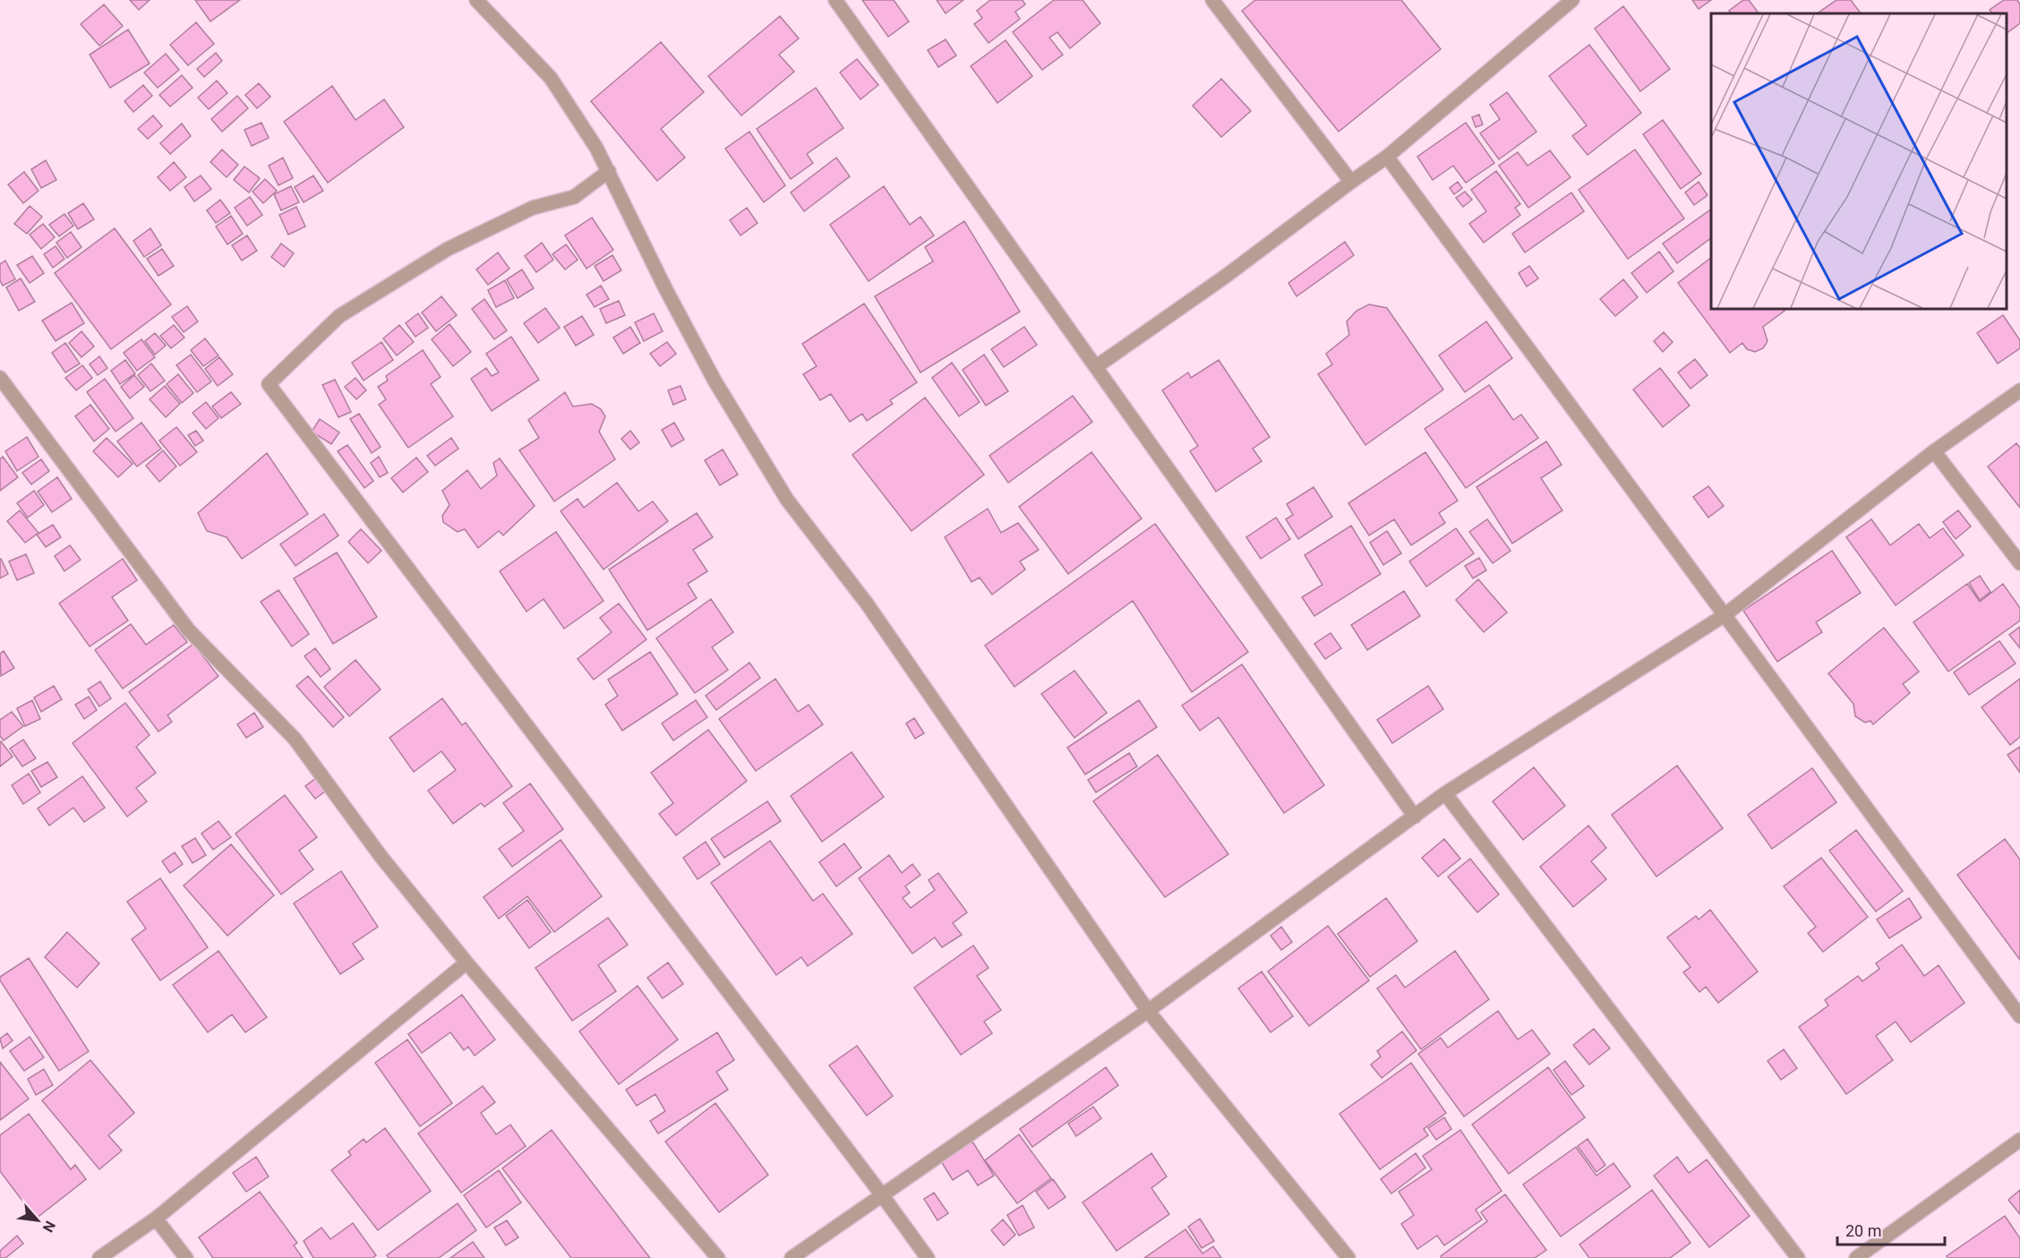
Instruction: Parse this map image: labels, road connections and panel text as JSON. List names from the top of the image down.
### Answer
{
  "scale_bar": "20 m",
  "north": "bottom right"
}
